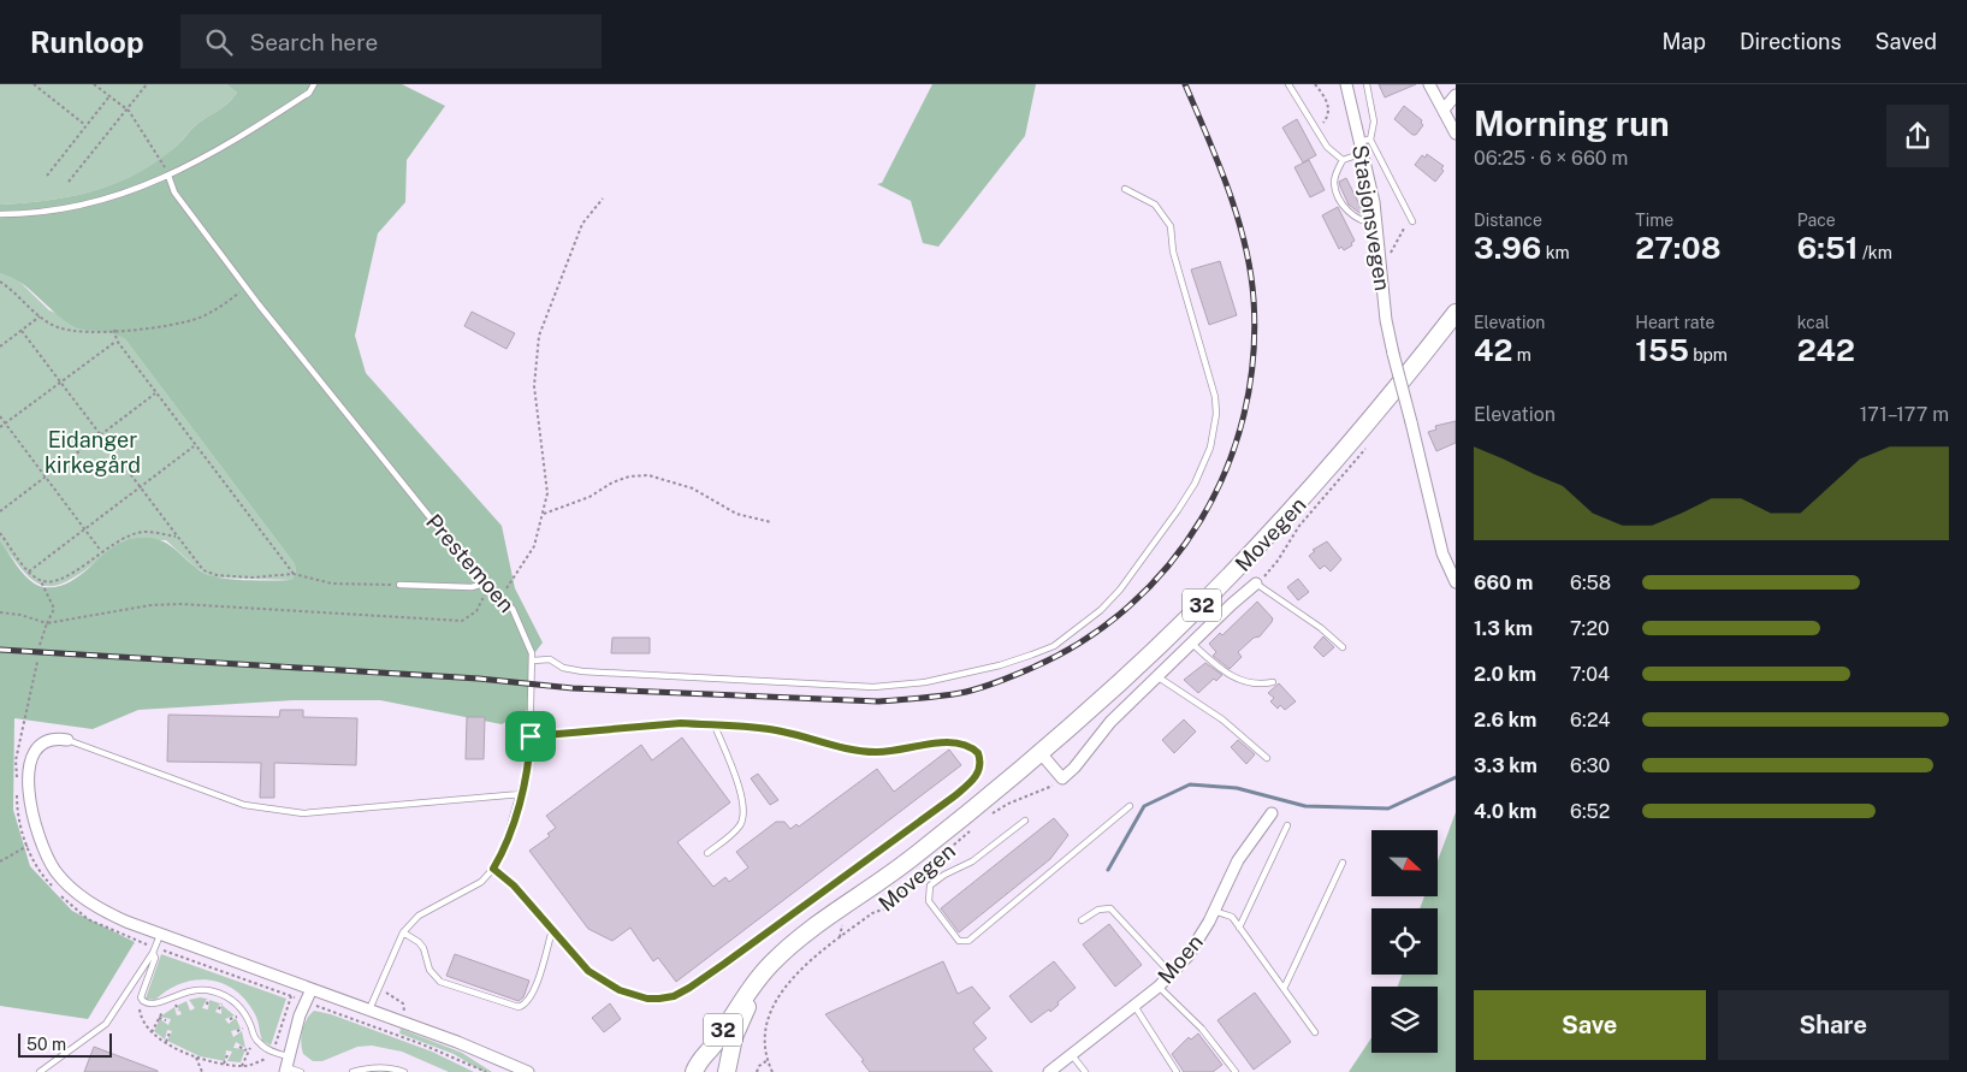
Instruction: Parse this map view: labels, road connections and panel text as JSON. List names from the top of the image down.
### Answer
{
  "streets": {
    "main road": ["Movegen", "32"],
    "street": ["Stasjonsvegen", "Moen"],
    "lane": ["Prestemoen"]
  },
  "parks": ["Eidanger kirkegård"],
  "scale_bar": "50 m",
  "north": "right",
  "page": {
    "header": "Runloop",
    "search": "Search here",
    "nav": ["Map", "Directions", "Saved"],
    "heading": ["Morning run", "06:25 · 6 × 660 m"],
    "stats": [
      ["Distance", "3.96 km"],
      ["Time", "27:08"],
      ["Pace", "6:51 /km"],
      ["Elevation", "42 m"],
      ["Heart rate", "155 bpm"],
      ["kcal", "242"]
    ],
    "chart": ["Elevation", "171–177 m"],
    "list": [
      {
        "name": "660 m",
        "note": "6:58"
      },
      {
        "name": "1.3 km",
        "note": "7:20"
      },
      {
        "name": "2.0 km",
        "note": "7:04"
      },
      {
        "name": "2.6 km",
        "note": "6:24"
      },
      {
        "name": "3.3 km",
        "note": "6:30"
      },
      {
        "name": "4.0 km",
        "note": "6:52"
      }
    ],
    "buttons": ["Save", "Share"],
    "scale": "50 m"
  }
}
